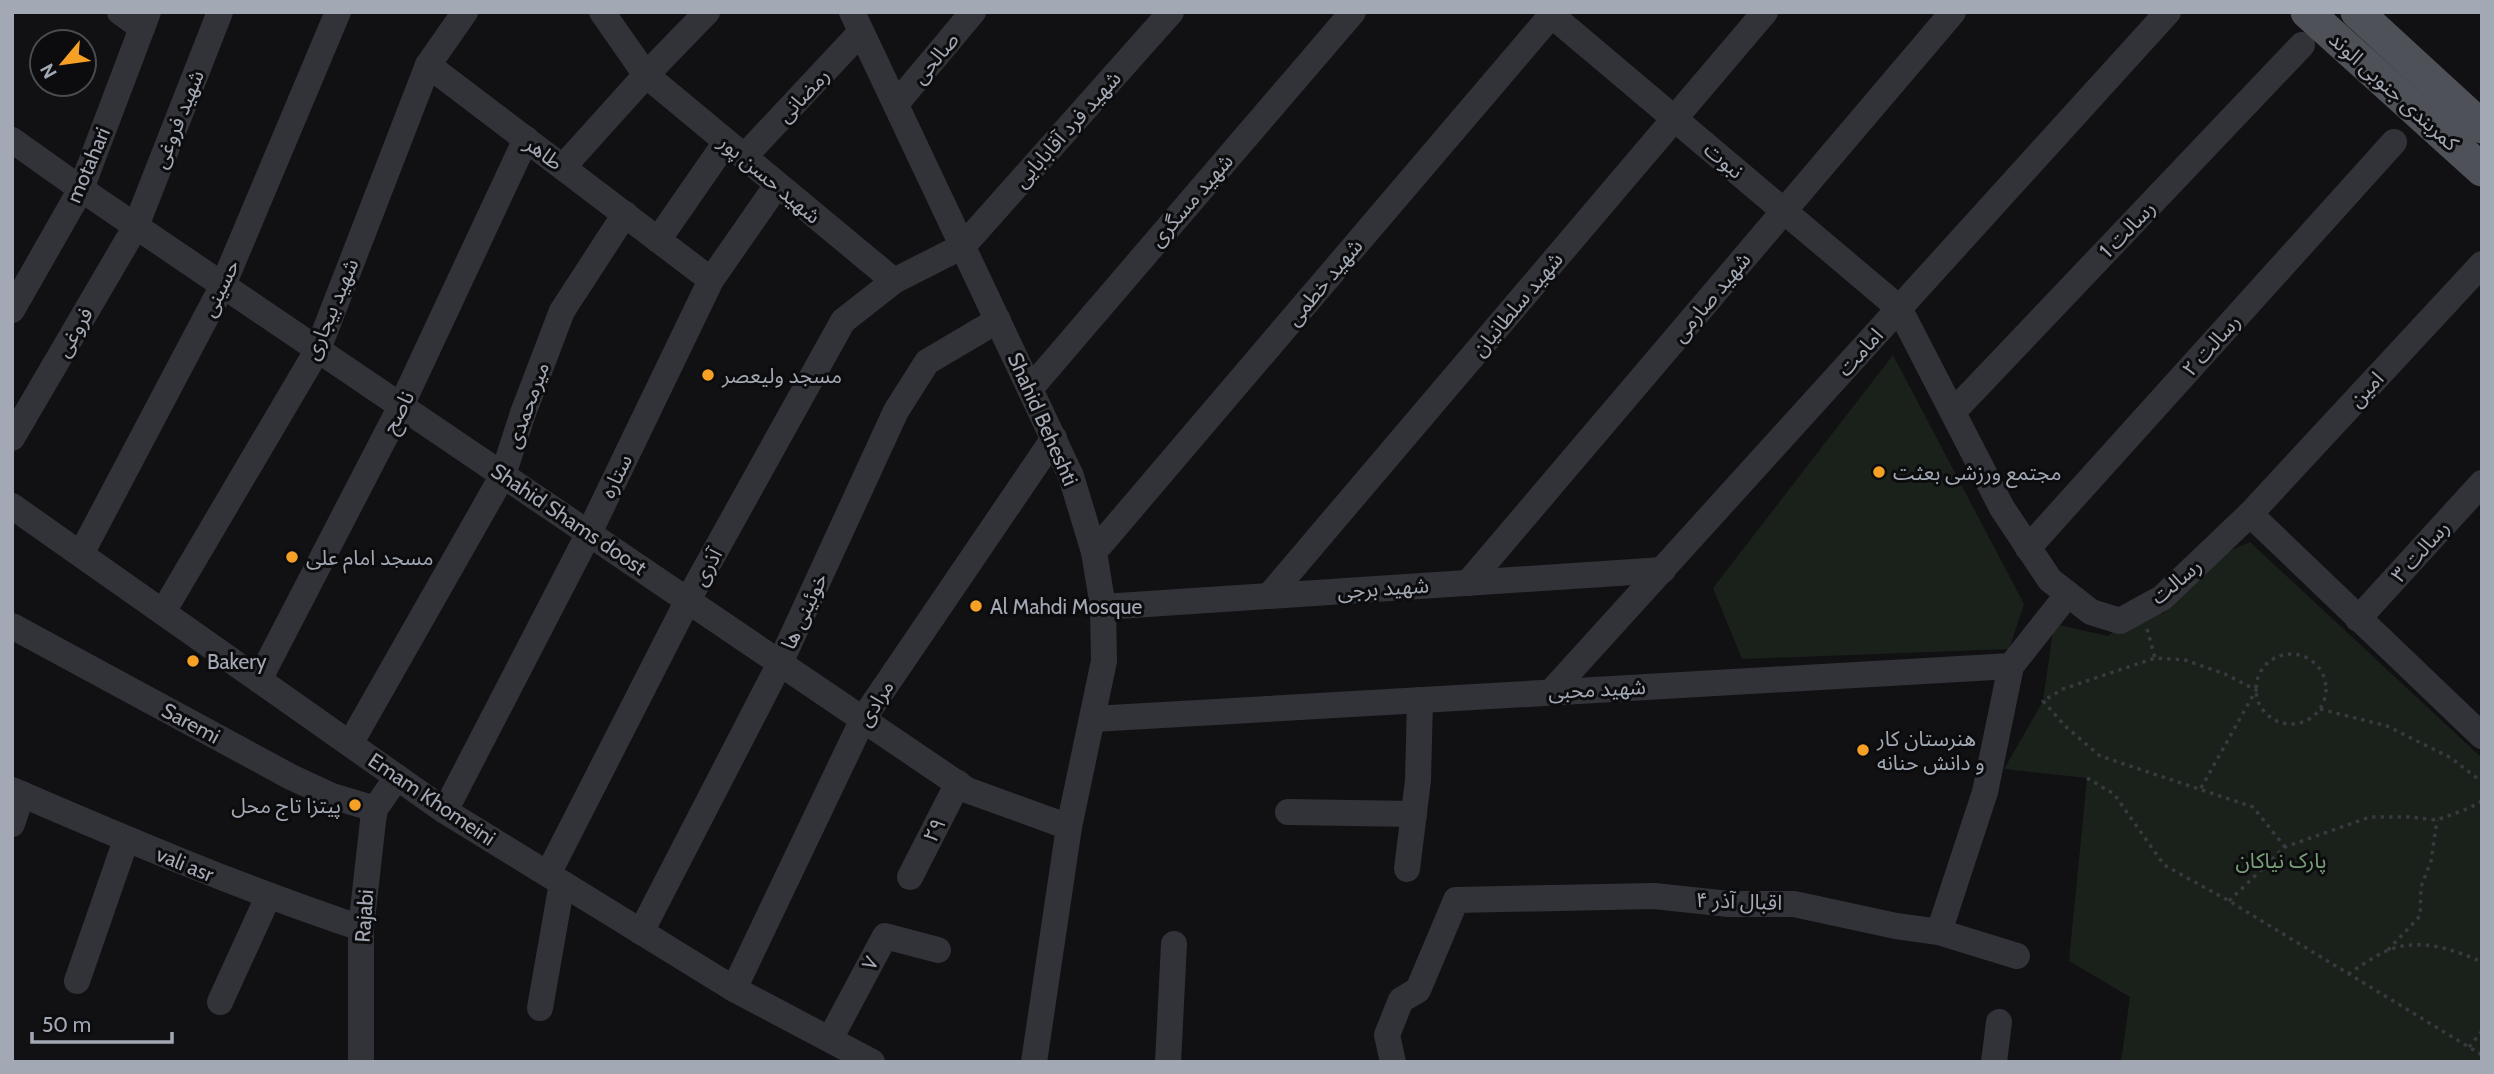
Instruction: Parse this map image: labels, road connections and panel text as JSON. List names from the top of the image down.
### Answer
{
  "streets": {
    "main road": ["کمربندی جنوبی الوند"],
    "street": [
      "صالحی",
      "رمضانی",
      "شهید فروغی",
      "شهید فرد آقابابایی",
      "طاهر",
      "نبوت",
      "motahari",
      "شهید حسن پور",
      "شهید مسگری",
      "رسالت 1",
      "شهید خطمی",
      "حسینی",
      "شهید صارمی",
      "شهید سلطانیان",
      "شهید بیجاری",
      "فروغی",
      "رسالت ۲",
      "امامت",
      "امین",
      "میرمحمدی",
      "ناصح",
      "Shahid Beheshti",
      "ستاره",
      "Shahid Shams doost",
      "رسالت ۳",
      "آذری",
      "رسالت",
      "شهید برجی",
      "خوئینی ها",
      "شهید محبی",
      "مرادی",
      "Saremi",
      "Emam Khomeini",
      "۲۹",
      "vali asr",
      "اقبال آذر ۴",
      "Rajabi",
      "۷"
    ]
  },
  "crossings": [
    ["صالحی", "Shahid Beheshti"],
    ["رمضانی", "طاهر"],
    ["رمضانی", "شهید حسن پور"],
    ["رمضانی", "Shahid Beheshti"],
    ["شهید فروغی", "فروغی"],
    ["شهید فروغی", "Shahid Shams doost"],
    ["شهید فرد آقابابایی", "Shahid Beheshti"],
    ["طاهر", "شهید بیجاری"],
    ["طاهر", "میرمحمدی"],
    ["طاهر", "ناصح"],
    ["طاهر", "ستاره"],
    ["نبوت", "شهید خطمی"],
    ["نبوت", "شهید صارمی"],
    ["نبوت", "شهید سلطانیان"],
    ["نبوت", "امامت"],
    ["نبوت", "رسالت"],
    ["motahari", "Shahid Shams doost"],
    ["شهید حسن پور", "ستاره"],
    ["شهید حسن پور", "آذری"],
    ["شهید مسگری", "Shahid Beheshti"],
    ["رسالت 1", "رسالت"],
    ["شهید خطمی", "Shahid Beheshti"],
    ["حسینی", "Shahid Shams doost"],
    ["حسینی", "Emam Khomeini"],
    ["شهید صارمی", "شهید برجی"],
    ["شهید سلطانیان", "شهید برجی"],
    ["شهید بیجاری", "Shahid Shams doost"],
    ["شهید بیجاری", "Emam Khomeini"],
    ["فروغی", "Shahid Shams doost"],
    ["رسالت ۲", "رسالت"],
    ["امامت", "رسالت"],
    ["امامت", "شهید برجی"],
    ["امامت", "شهید محبی"],
    ["امین", "رسالت"],
    ["میرمحمدی", "Shahid Shams doost"],
    ["میرمحمدی", "Emam Khomeini"],
    ["ناصح", "Shahid Shams doost"],
    ["ناصح", "Emam Khomeini"],
    ["Shahid Beheshti", "Shahid Shams doost"],
    ["Shahid Beheshti", "شهید برجی"],
    ["Shahid Beheshti", "خوئینی ها"],
    ["Shahid Beheshti", "شهید محبی"],
    ["Shahid Beheshti", "مرادی"],
    ["ستاره", "Shahid Shams doost"],
    ["ستاره", "Emam Khomeini"],
    ["Shahid Shams doost", "آذری"],
    ["Shahid Shams doost", "خوئینی ها"],
    ["Shahid Shams doost", "مرادی"],
    ["Shahid Shams doost", "۲۹"],
    ["آذری", "Emam Khomeini"],
    ["خوئینی ها", "Emam Khomeini"],
    ["مرادی", "Emam Khomeini"],
    ["Saremi", "Rajabi"],
    ["Emam Khomeini", "Rajabi"],
    ["Emam Khomeini", "۷"],
    ["vali asr", "Rajabi"]
  ],
  "parks": ["پارک نیاکان"],
  "places": [
    "مسجد ولیعصر",
    "مجتمع ورزشی بعثت",
    "مسجد امام علی",
    "Al Mahdi Mosque",
    "Bakery",
    "هنرستان کار و دانش حنانه",
    "پیتزا تاج محل"
  ],
  "scale_bar": "50 m",
  "north": "bottom left"
}
